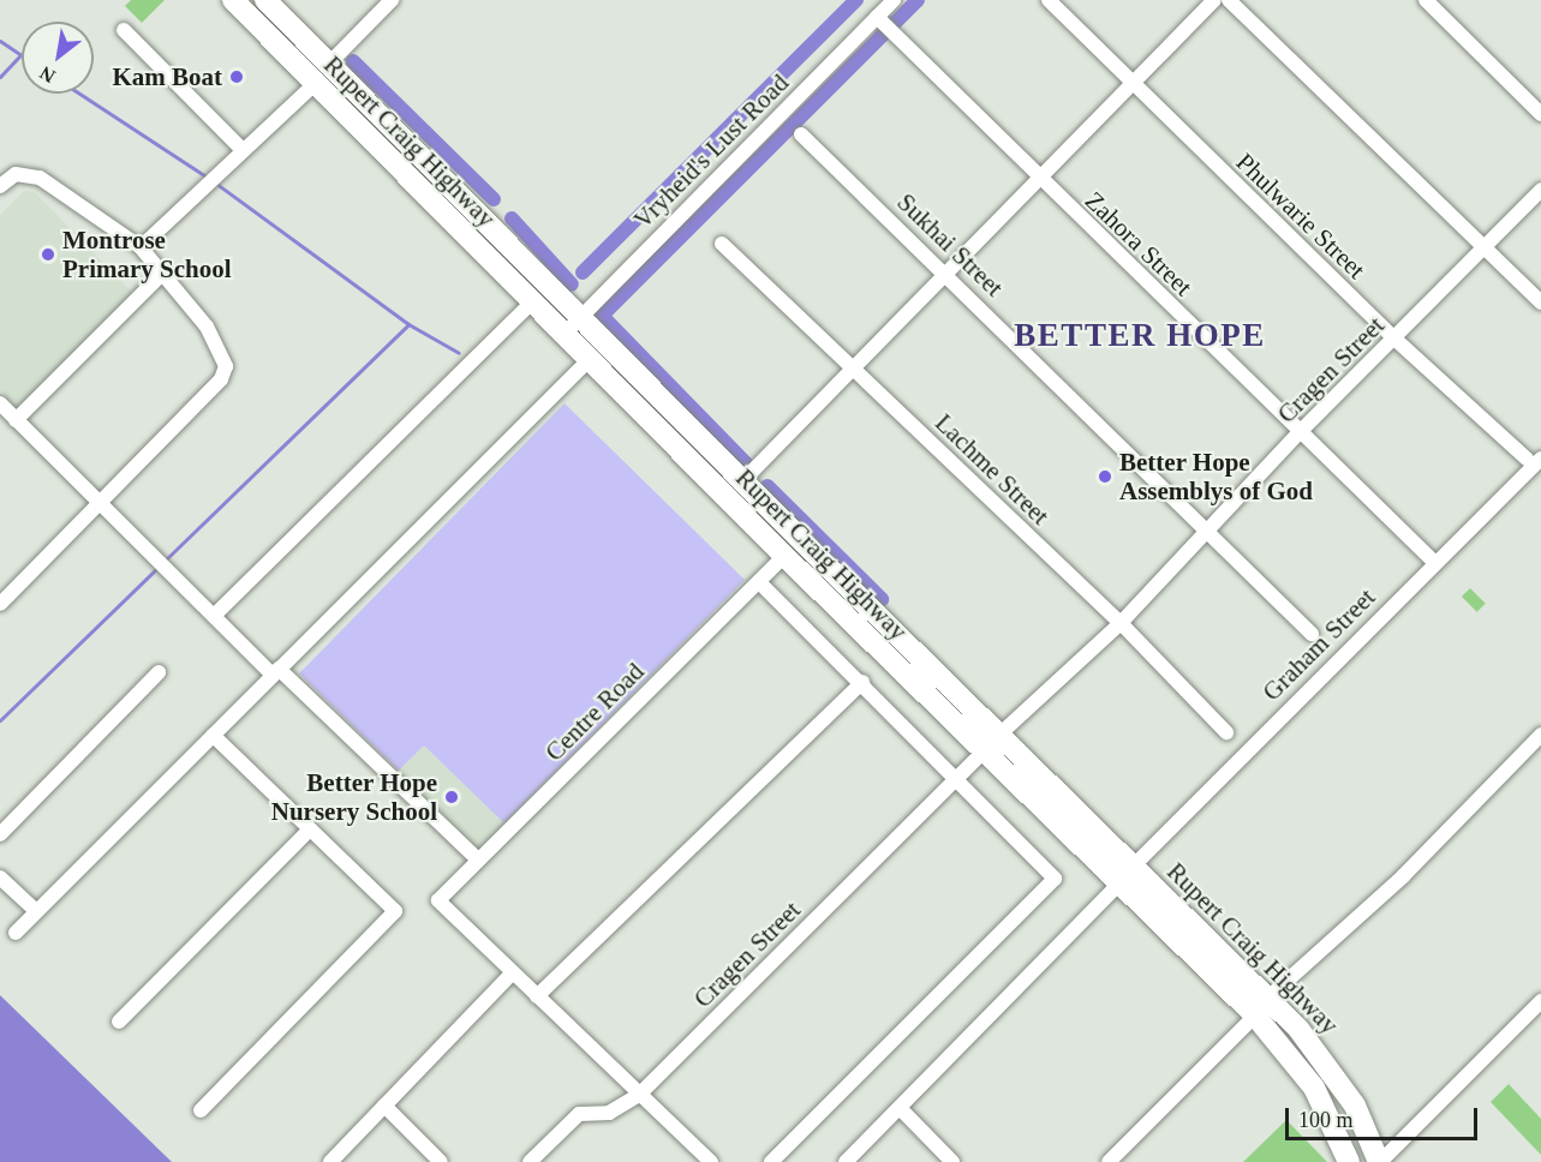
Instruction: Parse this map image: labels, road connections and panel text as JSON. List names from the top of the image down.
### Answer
{
  "streets": {
    "main road": ["Rupert Craig Highway"],
    "street": [
      "Vryheid's Lust Road",
      "Phulwarie Street",
      "Zahora Street",
      "Sukhai Street",
      "Cragen Street",
      "Lachme Street",
      "Graham Street",
      "Centre Road"
    ]
  },
  "crossings": [
    ["Rupert Craig Highway", "Vryheid's Lust Road"],
    ["Rupert Craig Highway", "Cragen Street"],
    ["Rupert Craig Highway", "Graham Street"],
    ["Rupert Craig Highway", "Centre Road"],
    ["Vryheid's Lust Road", "Zahora Street"],
    ["Phulwarie Street", "Cragen Street"],
    ["Phulwarie Street", "Graham Street"],
    ["Zahora Street", "Cragen Street"],
    ["Zahora Street", "Graham Street"],
    ["Sukhai Street", "Cragen Street"],
    ["Cragen Street", "Lachme Street"]
  ],
  "districts": ["BETTER HOPE"],
  "places": [
    "Kam Boat",
    "Montrose Primary School",
    "Better Hope Assemblys of God",
    "Better Hope Nursery School"
  ],
  "scale_bar": "100 m",
  "north": "bottom left"
}
